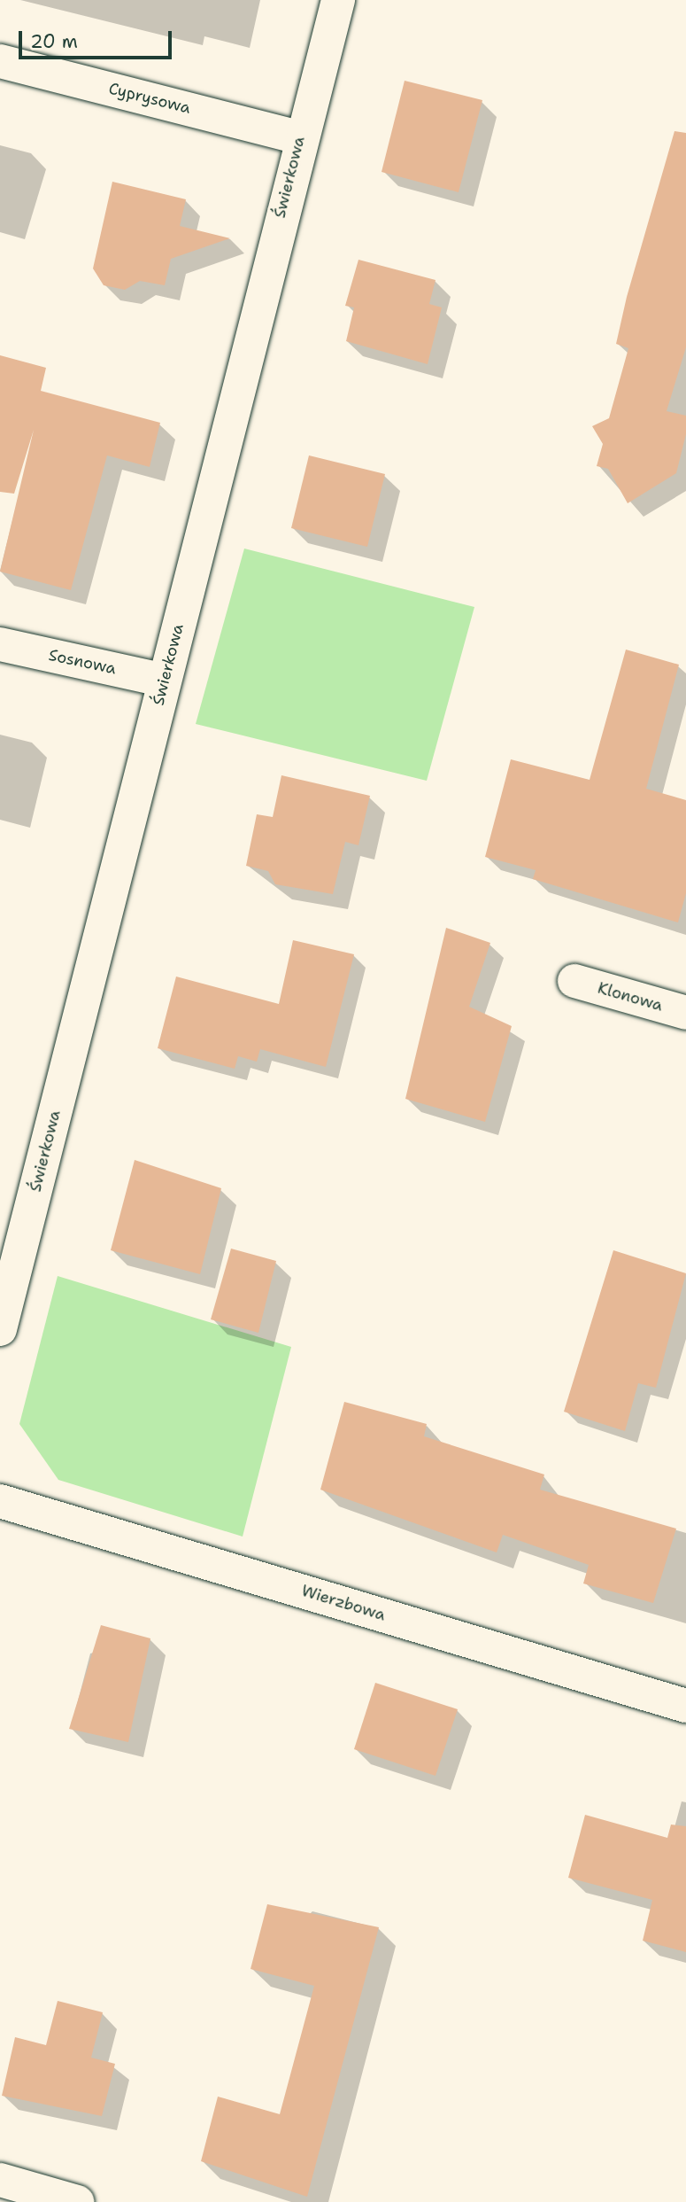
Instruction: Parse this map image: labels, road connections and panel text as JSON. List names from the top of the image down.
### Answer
{
  "streets": {
    "street": [
      "Cyprysowa",
      "Świerkowa",
      "Sosnowa",
      "Klonowa",
      "Wierzbowa"
    ]
  },
  "crossings": [
    ["Cyprysowa", "Świerkowa"],
    ["Świerkowa", "Sosnowa"]
  ],
  "scale_bar": "20 m"
}
